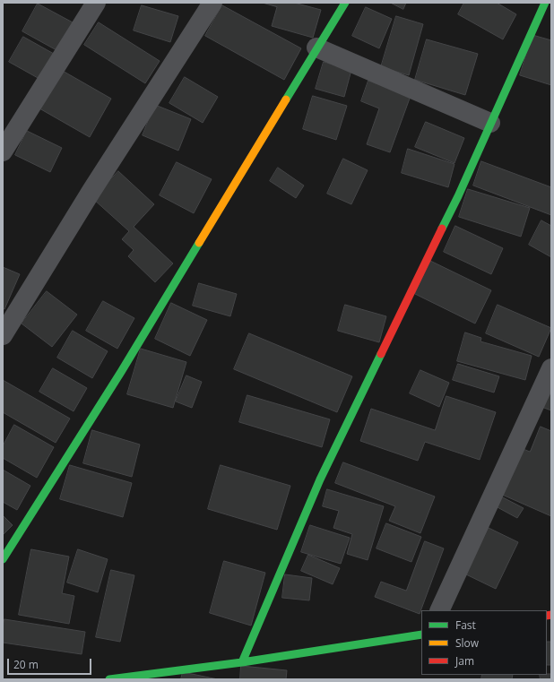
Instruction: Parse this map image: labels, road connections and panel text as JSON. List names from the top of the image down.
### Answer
{
  "legend": ["Fast", "Slow", "Jam"],
  "scale_bar": "20 m"
}
